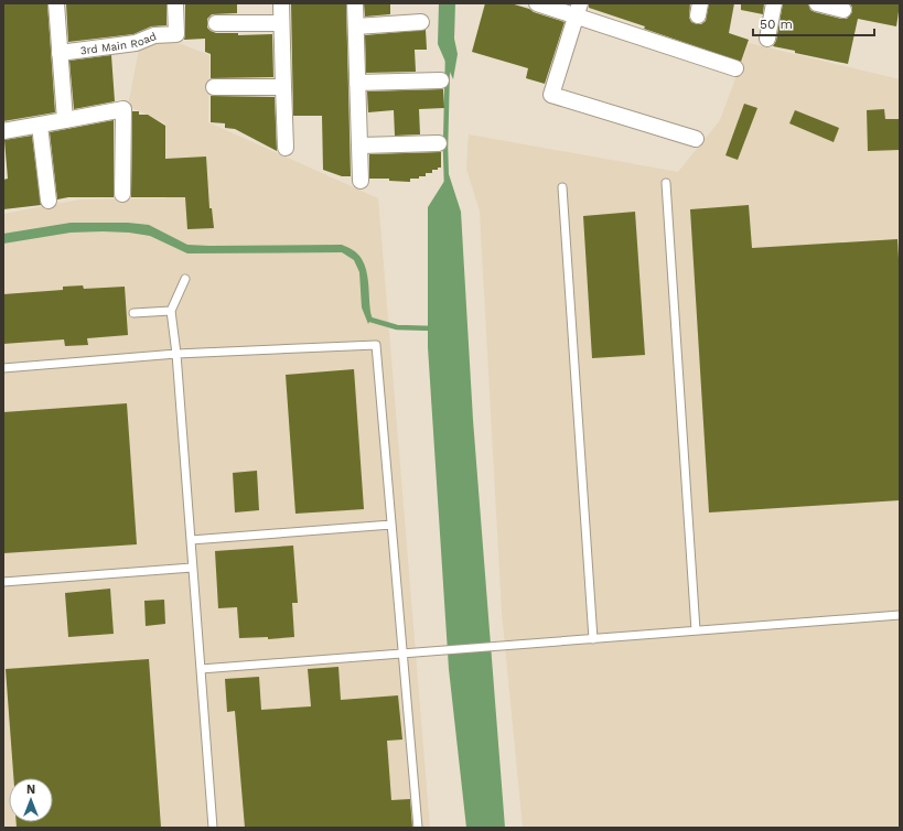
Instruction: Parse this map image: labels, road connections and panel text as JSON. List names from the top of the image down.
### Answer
{
  "streets": {
    "street": ["3rd Main Road"]
  },
  "scale_bar": "50 m",
  "north": "top"
}
